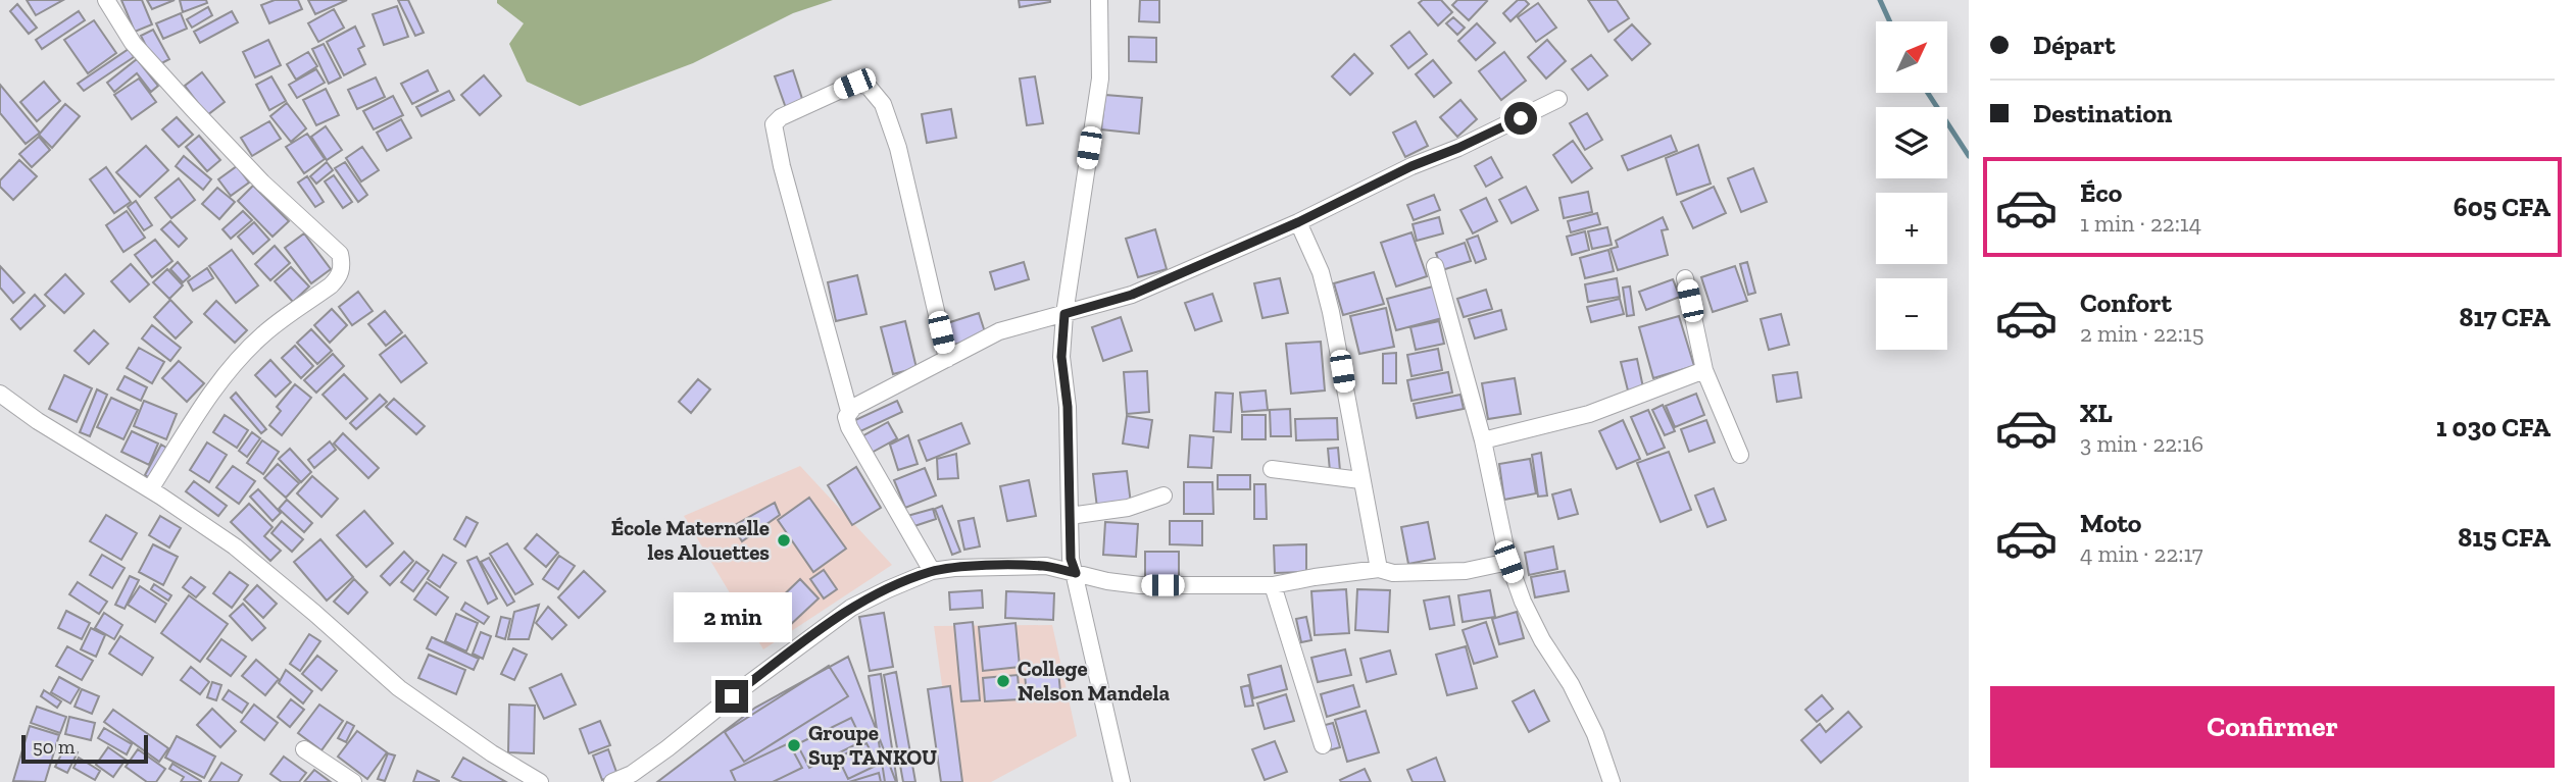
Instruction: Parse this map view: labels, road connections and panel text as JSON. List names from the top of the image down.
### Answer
{
  "places": ["École Maternelle les Alouettes", "College Nelson Mandela", "Groupe Sup TANKOU"],
  "scale_bar": "50 m",
  "north": "top right",
  "page": {
    "banner": ["Départ", "Destination"],
    "map_buttons": ["+", "−"],
    "list": [
      {
        "name": "Éco",
        "note": "1 min · 22:14",
        "value": "605 CFA"
      },
      {
        "name": "Confort",
        "note": "2 min · 22:15",
        "value": "817 CFA"
      },
      {
        "name": "XL",
        "note": "3 min · 22:16",
        "value": "1 030 CFA"
      },
      {
        "name": "Moto",
        "note": "4 min · 22:17",
        "value": "815 CFA"
      }
    ],
    "bubble": "2 min",
    "buttons": "Confirmer",
    "scale": "50 m"
  }
}
